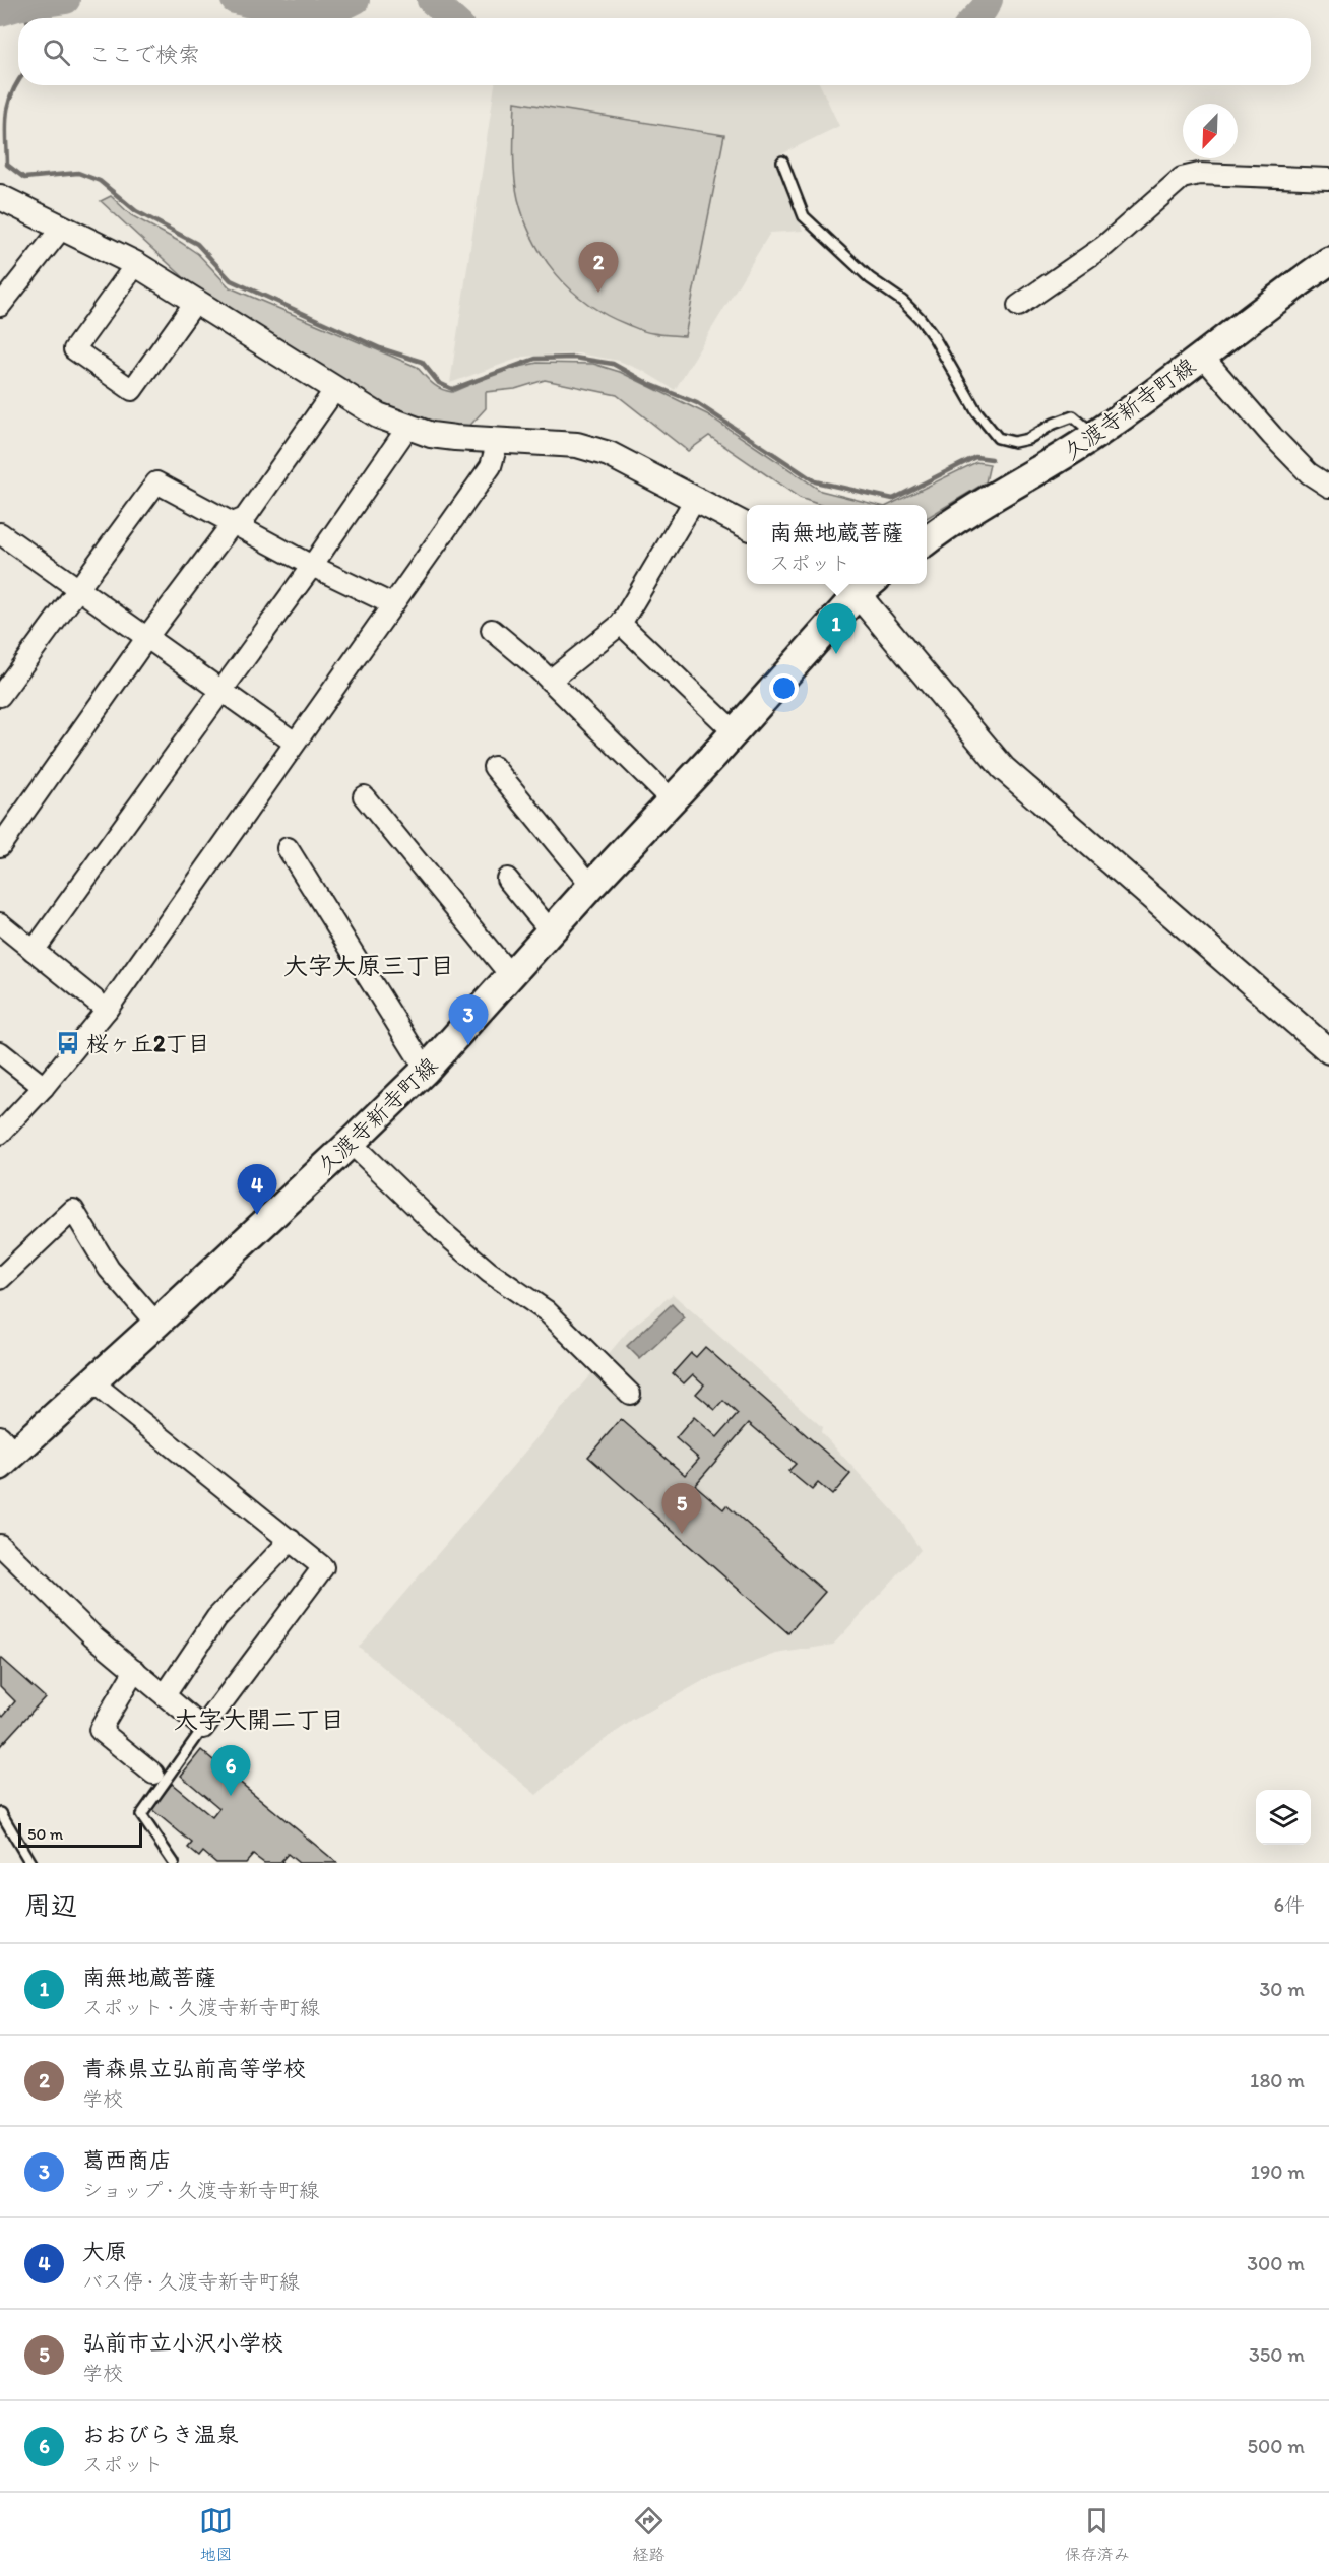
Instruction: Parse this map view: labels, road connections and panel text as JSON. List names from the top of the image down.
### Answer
{
  "streets": {
    "main road": ["久渡寺新寺町線"]
  },
  "districts": ["大字大原三丁目", "大字大開二丁目"],
  "places": {
    "bus stop": ["桜ヶ丘2丁目"]
  },
  "scale_bar": "50 m",
  "north": "bottom left",
  "page": {
    "search": "ここで検索",
    "pins": [
      "2",
      "1",
      "3",
      "4",
      "5",
      "6"
    ],
    "popup": ["南無地蔵菩薩", "スポット"],
    "scale": "50 m",
    "heading": ["周辺", "6件"],
    "list": [
      {
        "mark": "1",
        "name": "南無地蔵菩薩",
        "note": "スポット · 久渡寺新寺町線",
        "value": "30 m"
      },
      {
        "mark": "2",
        "name": "青森県立弘前高等学校",
        "note": "学校",
        "value": "180 m"
      },
      {
        "mark": "3",
        "name": "葛西商店",
        "note": "ショップ · 久渡寺新寺町線",
        "value": "190 m"
      },
      {
        "mark": "4",
        "name": "大原",
        "note": "バス停 · 久渡寺新寺町線",
        "value": "300 m"
      },
      {
        "mark": "5",
        "name": "弘前市立小沢小学校",
        "note": "学校",
        "value": "350 m"
      },
      {
        "mark": "6",
        "name": "おおびらき温泉",
        "note": "スポット",
        "value": "500 m"
      }
    ],
    "nav": ["地図", "経路", "保存済み"]
  }
}
